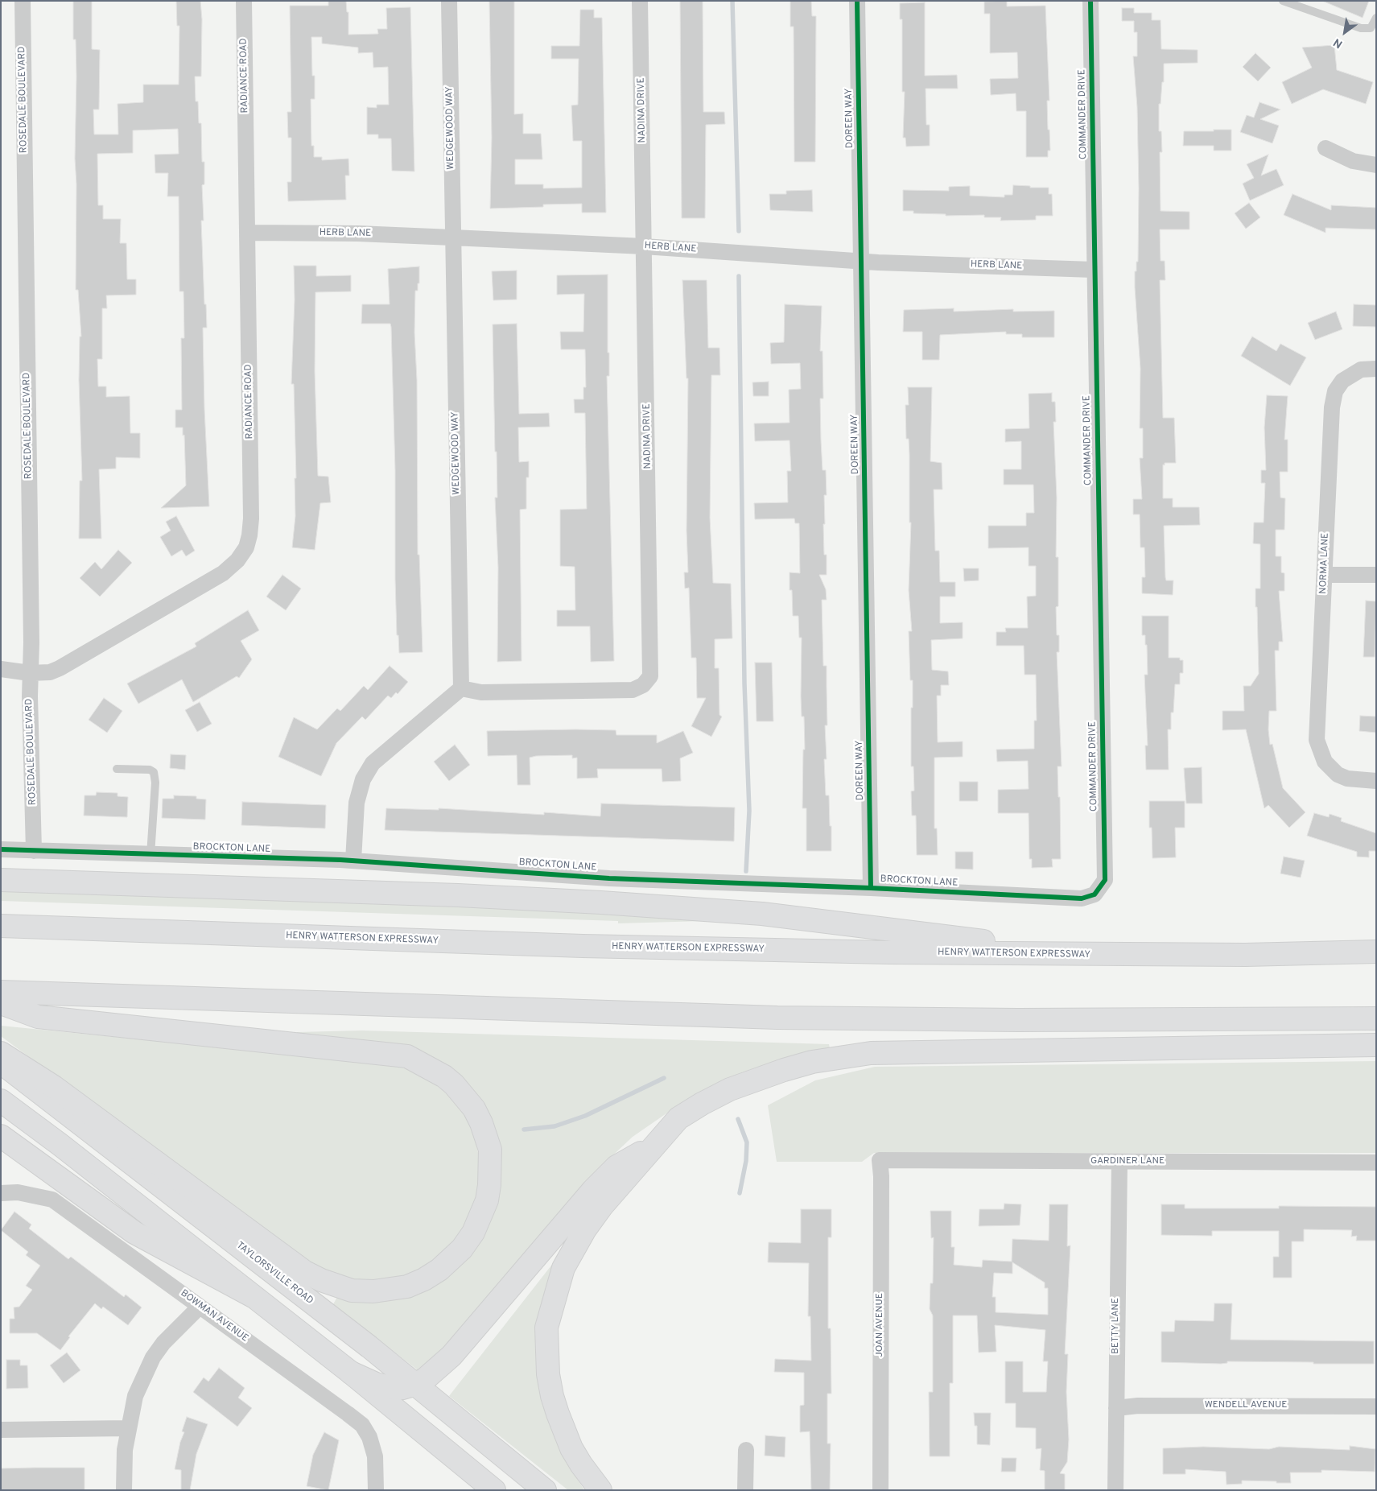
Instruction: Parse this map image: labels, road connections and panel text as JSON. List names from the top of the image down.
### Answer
{
  "streets": {
    "main road": ["HENRY WATTERSON EXPRESSWAY", "TAYLORSVILLE ROAD"],
    "street": [
      "RADIANCE ROAD",
      "ROSEDALE BOULEVARD",
      "NADINA DRIVE",
      "COMMANDER DRIVE",
      "DOREEN WAY",
      "WEDGEWOOD WAY",
      "HERB LANE",
      "NORMA LANE",
      "BROCKTON LANE",
      "GARDINER LANE",
      "BOWMAN AVENUE",
      "JOAN AVENUE",
      "BETTY LANE",
      "WENDELL AVENUE"
    ]
  },
  "crossings": [
    ["RADIANCE ROAD", "ROSEDALE BOULEVARD"],
    ["RADIANCE ROAD", "HERB LANE"],
    ["ROSEDALE BOULEVARD", "BROCKTON LANE"],
    ["NADINA DRIVE", "WEDGEWOOD WAY"],
    ["NADINA DRIVE", "HERB LANE"],
    ["COMMANDER DRIVE", "HERB LANE"],
    ["COMMANDER DRIVE", "BROCKTON LANE"],
    ["DOREEN WAY", "HERB LANE"],
    ["DOREEN WAY", "BROCKTON LANE"],
    ["WEDGEWOOD WAY", "HERB LANE"],
    ["GARDINER LANE", "JOAN AVENUE"],
    ["GARDINER LANE", "BETTY LANE"],
    ["BETTY LANE", "WENDELL AVENUE"]
  ],
  "north": "bottom left"
}
